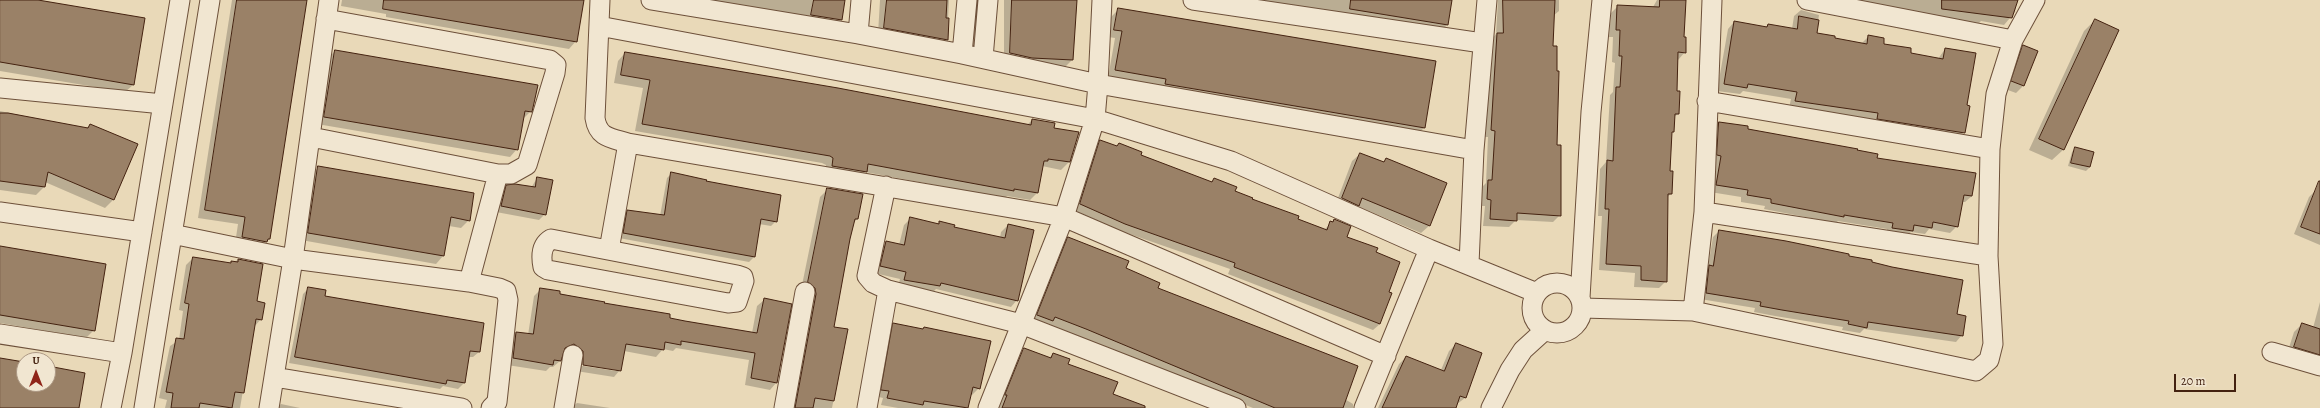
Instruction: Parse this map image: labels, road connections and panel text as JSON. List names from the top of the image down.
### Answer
{
  "scale_bar": "20 m",
  "north": "top"
}
